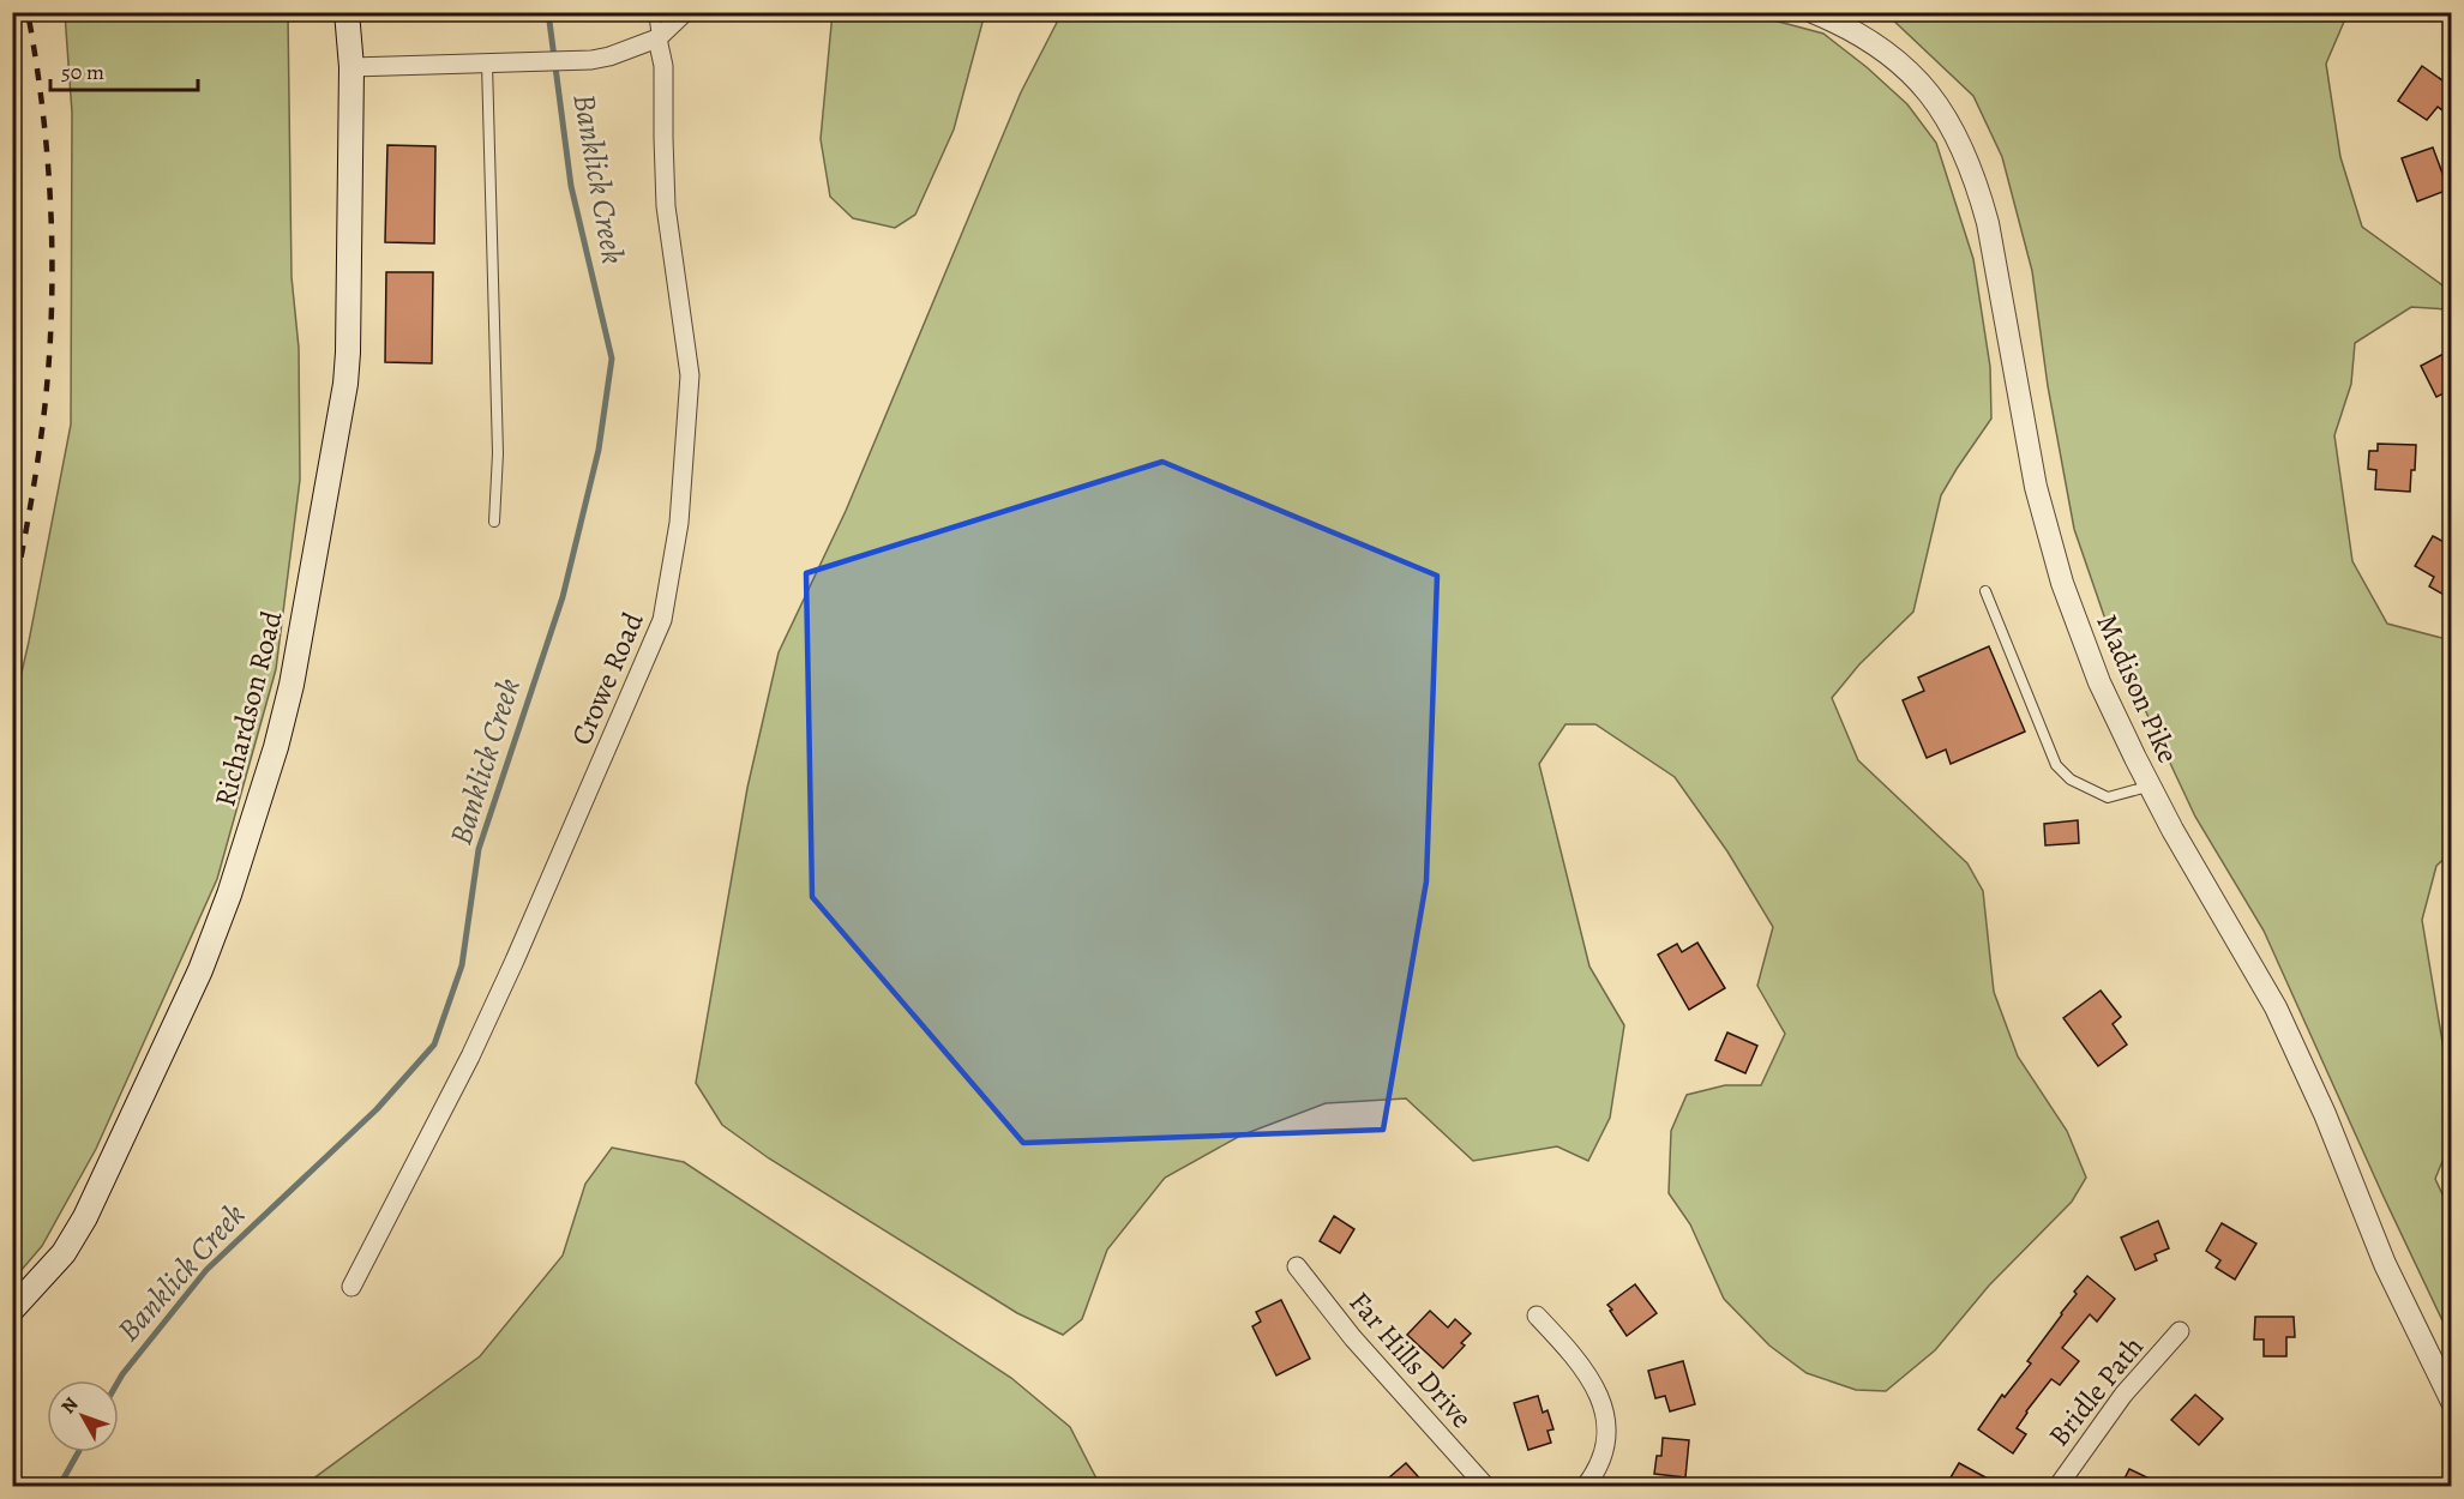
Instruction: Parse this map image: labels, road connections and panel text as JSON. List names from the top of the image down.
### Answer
{
  "streets": {
    "main road": ["Richardson Road"],
    "street": [
      "Crowe Road",
      "Madison Pike",
      "Far Hills Drive",
      "Bridle Path"
    ]
  },
  "water": ["Banklick Creek"],
  "scale_bar": "50 m",
  "north": "top left"
}
